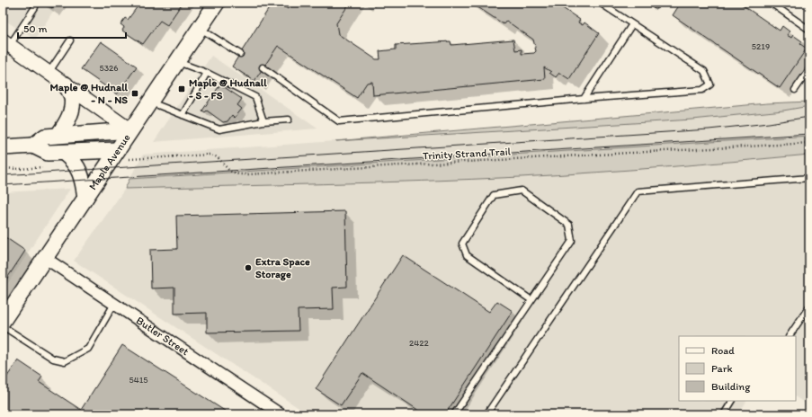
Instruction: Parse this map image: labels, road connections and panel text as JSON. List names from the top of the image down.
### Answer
{
  "streets": {
    "main road": ["Maple Avenue"],
    "street": ["Butler Street"],
    "path": ["Trinity Strand Trail"]
  },
  "crossings": [
    ["Maple Avenue", "Butler Street"]
  ],
  "places": {
    "transit": ["Maple @ Hudnall - S - FS", "Maple @ Hudnall - N - NS"],
    "other": ["Extra Space Storage"]
  },
  "house_numbers": [
    "5219",
    "5326",
    "2422",
    "5415"
  ],
  "legend": ["Road", "Park", "Building"],
  "scale_bar": "50 m"
}
